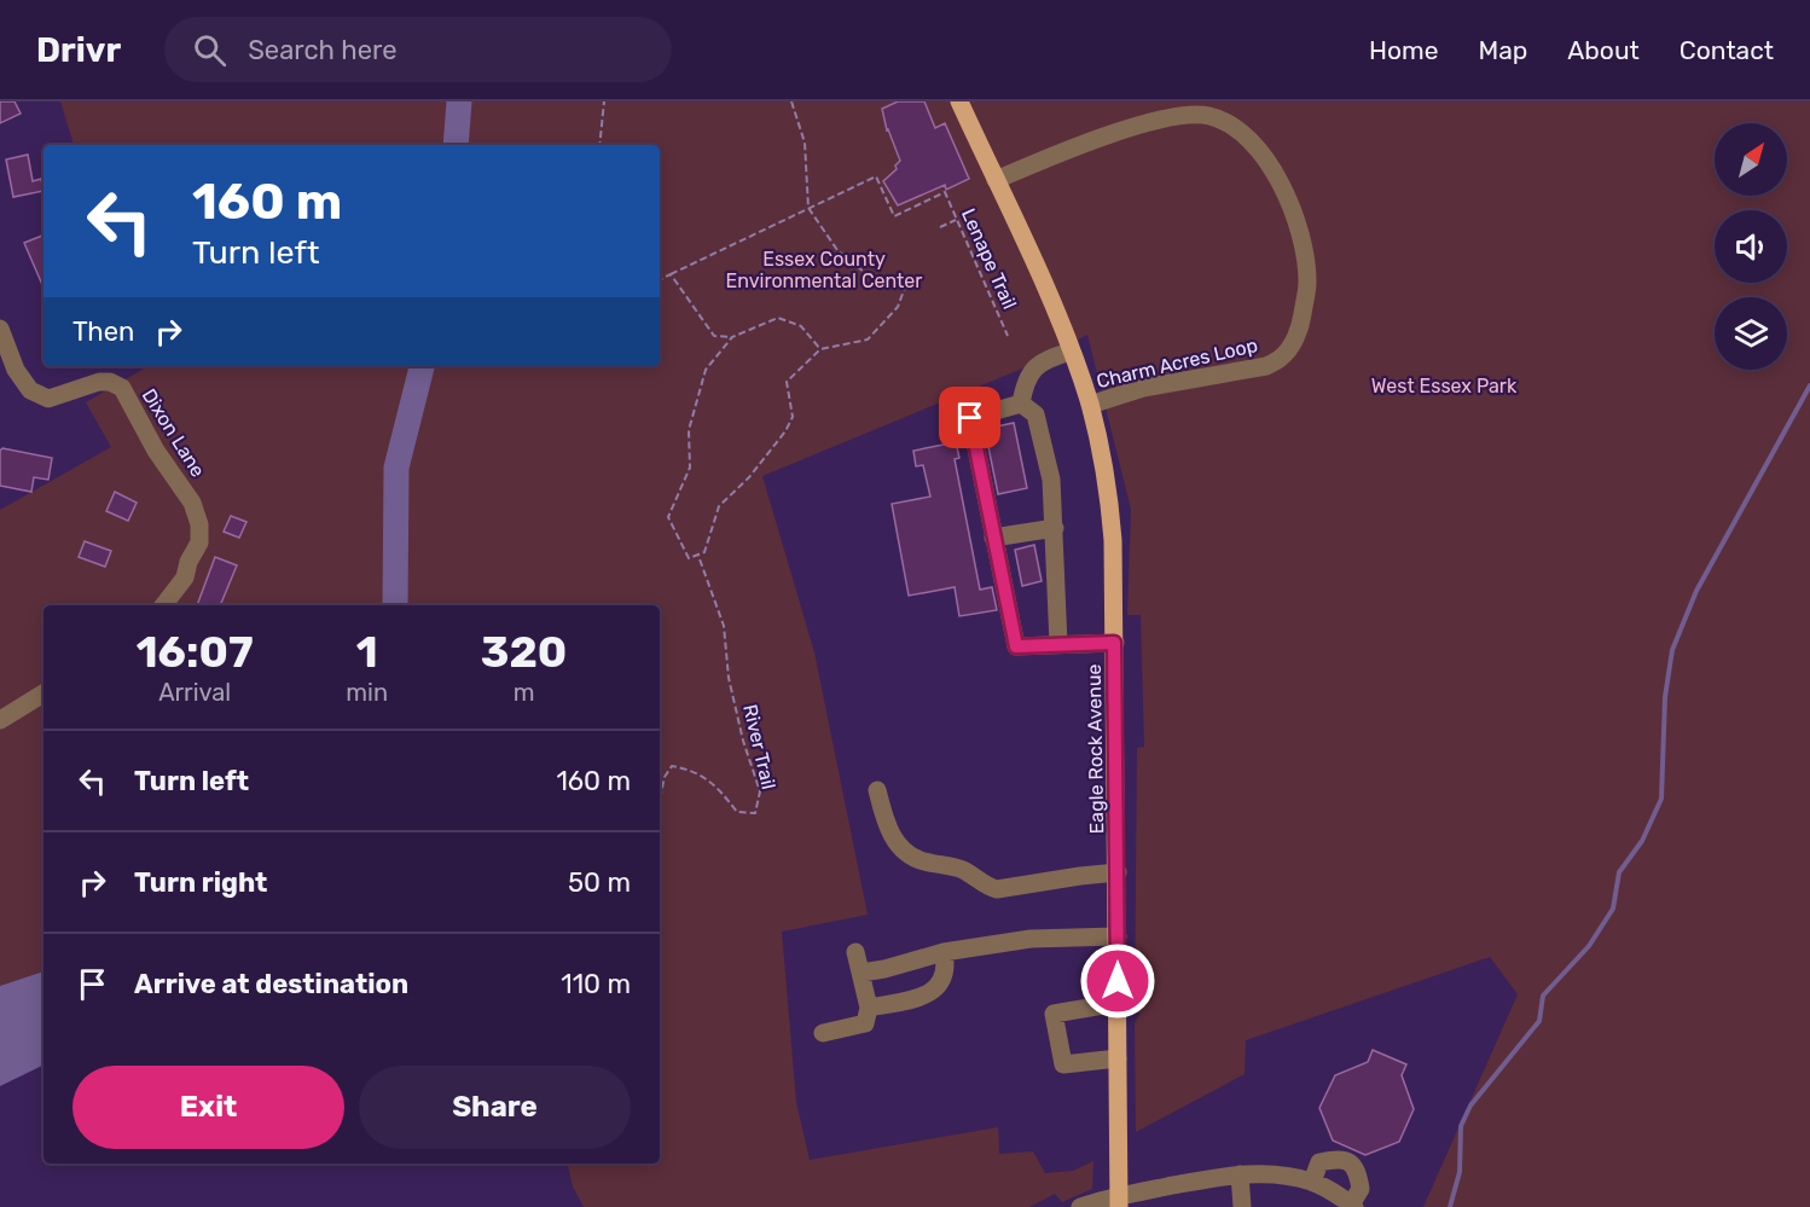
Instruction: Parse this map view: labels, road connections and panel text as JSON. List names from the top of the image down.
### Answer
{
  "streets": {
    "main road": ["Eagle Rock Avenue"],
    "street": ["Charm Acres Loop", "Dixon Lane"],
    "path": ["Lenape Trail", "River Trail"]
  },
  "crossings": [
    ["Charm Acres Loop", "Eagle Rock Avenue"]
  ],
  "parks": ["Essex County Environmental Center", "West Essex Park"],
  "north": "top right",
  "page": {
    "header": "Drivr",
    "search": "Search here",
    "nav": [
      "Home",
      "Map",
      "About",
      "Contact"
    ],
    "turn": ["160 m", "Turn left"],
    "then": "Then",
    "eta": [
      "16:07",
      "Arrival",
      "1",
      "min",
      "320",
      "m"
    ],
    "list": [
      {
        "name": "Turn left",
        "value": "160 m"
      },
      {
        "name": "Turn right",
        "value": "50 m"
      },
      {
        "name": "Arrive at destination",
        "value": "110 m"
      }
    ],
    "buttons": ["Exit", "Share"]
  }
}
